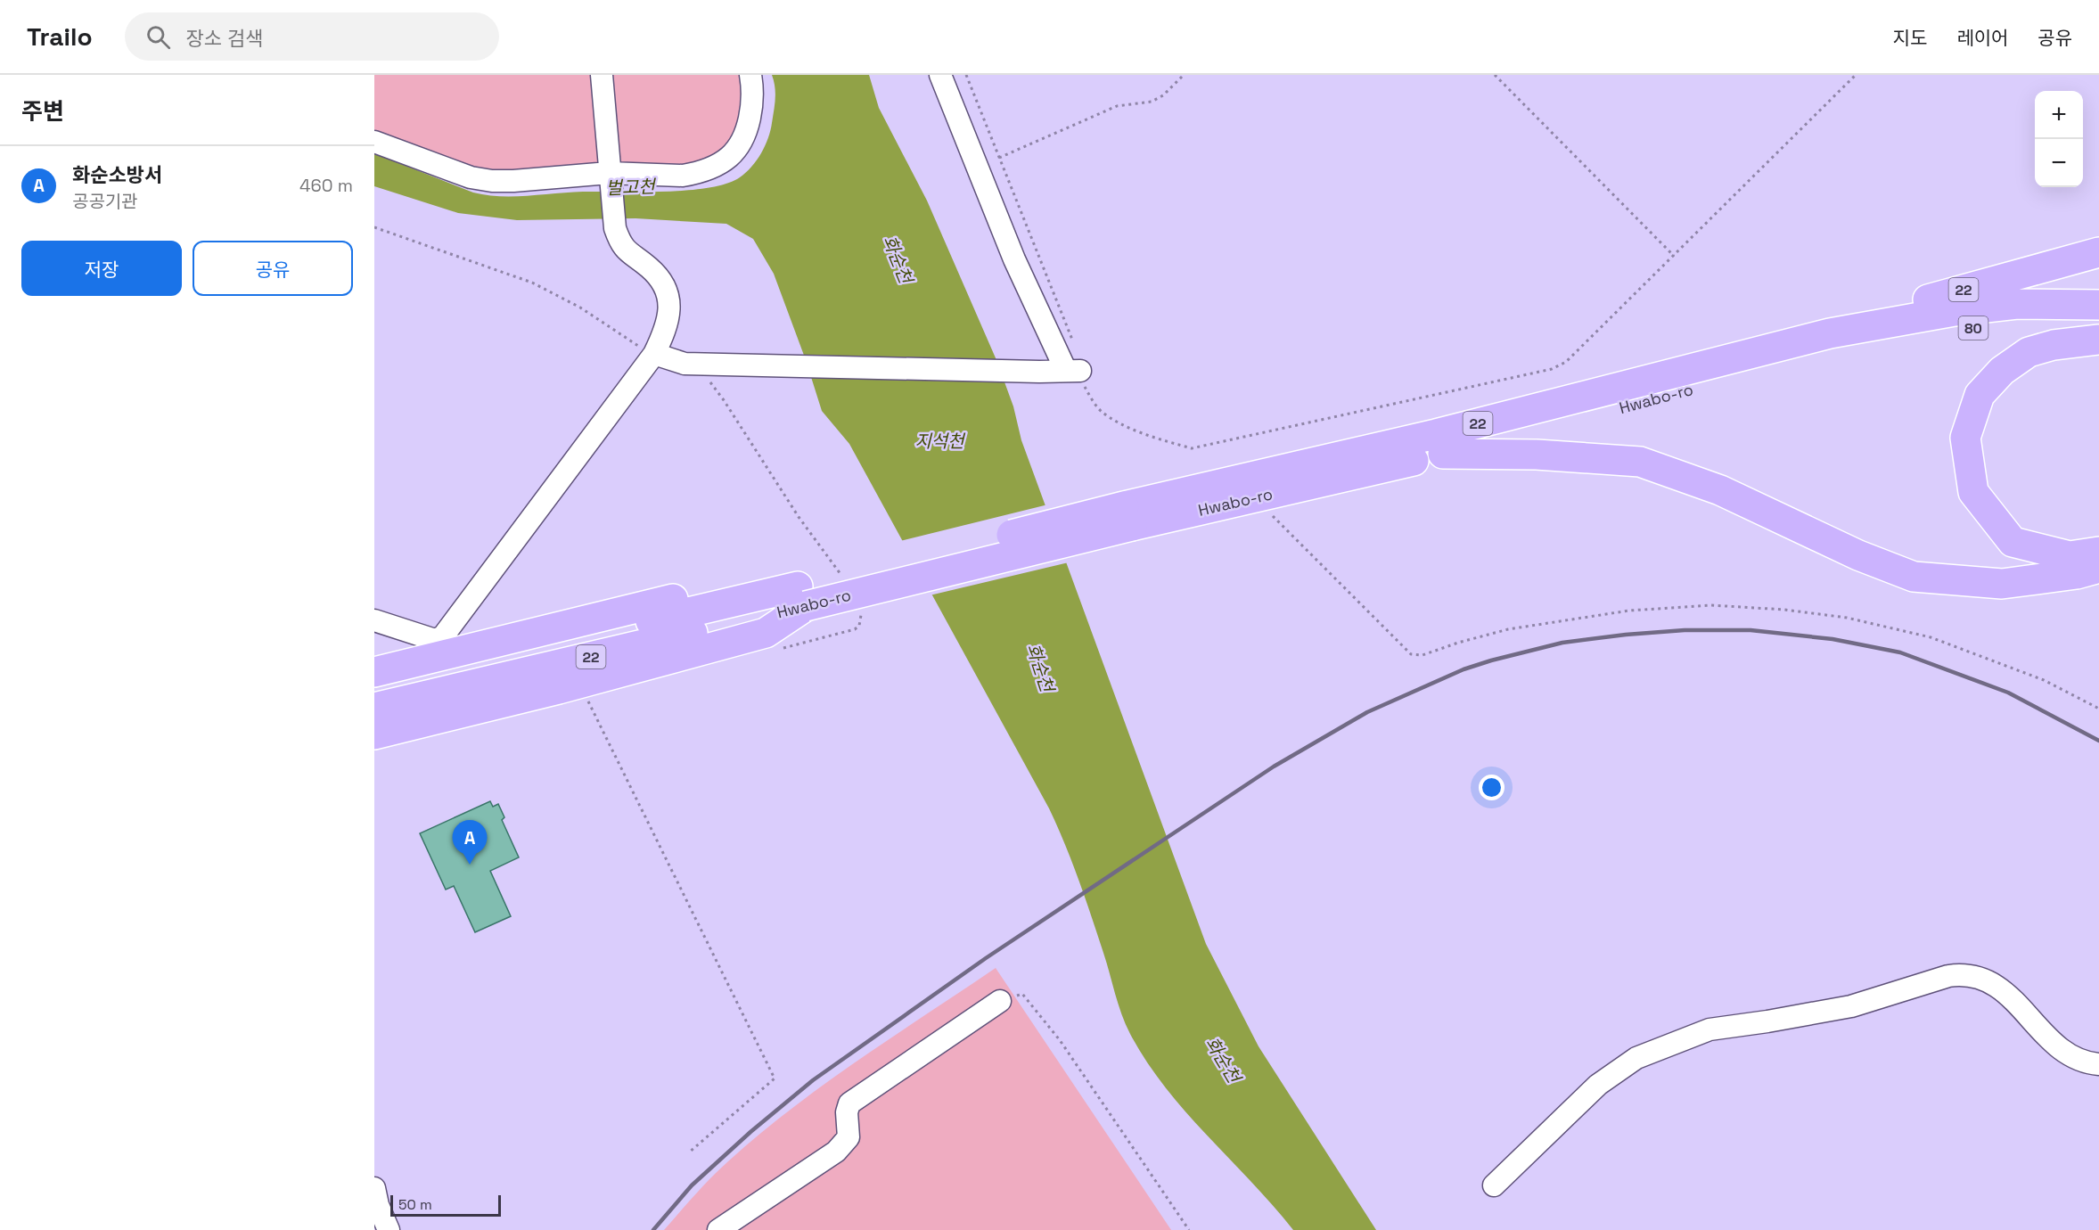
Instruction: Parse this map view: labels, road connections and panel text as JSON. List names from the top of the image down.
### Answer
{
  "streets": {
    "highway": ["22", "80", "Hwabo-ro"]
  },
  "crossings": [
    ["22", "Hwabo-ro"]
  ],
  "water": ["벌고천", "화순천", "지석천"],
  "scale_bar": "50 m",
  "page": {
    "header": "Trailo",
    "search": "장소 검색",
    "nav": ["지도", "레이어", "공유"],
    "heading": "주변",
    "map_buttons": ["+", "−"],
    "list": [
      {
        "mark": "A",
        "name": "화순소방서",
        "note": "공공기관",
        "value": "460 m"
      }
    ],
    "buttons": ["저장", "공유"],
    "pins": "A",
    "scale": "50 m"
  }
}
